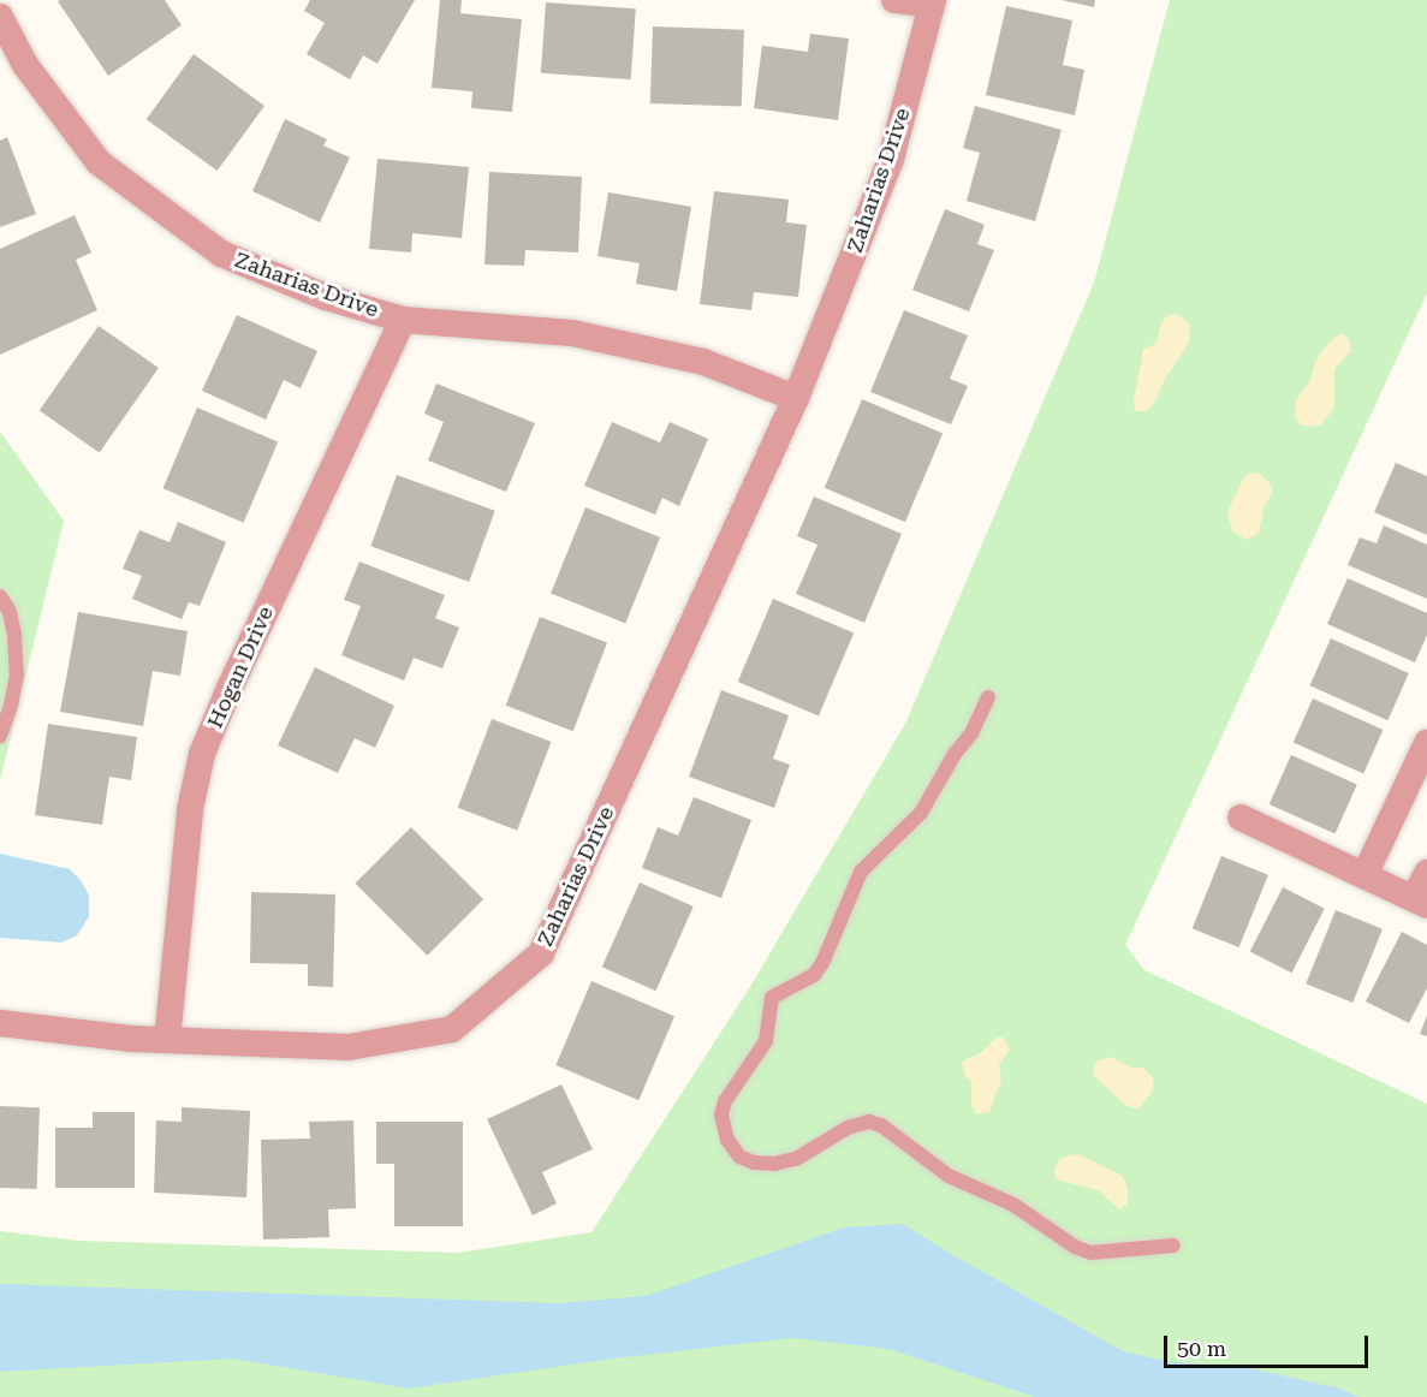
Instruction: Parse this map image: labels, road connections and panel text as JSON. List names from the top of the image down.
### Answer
{
  "streets": {
    "street": ["Zaharias Drive", "Hogan Drive"]
  },
  "crossings": [
    ["Zaharias Drive", "Hogan Drive"]
  ],
  "scale_bar": "50 m"
}
